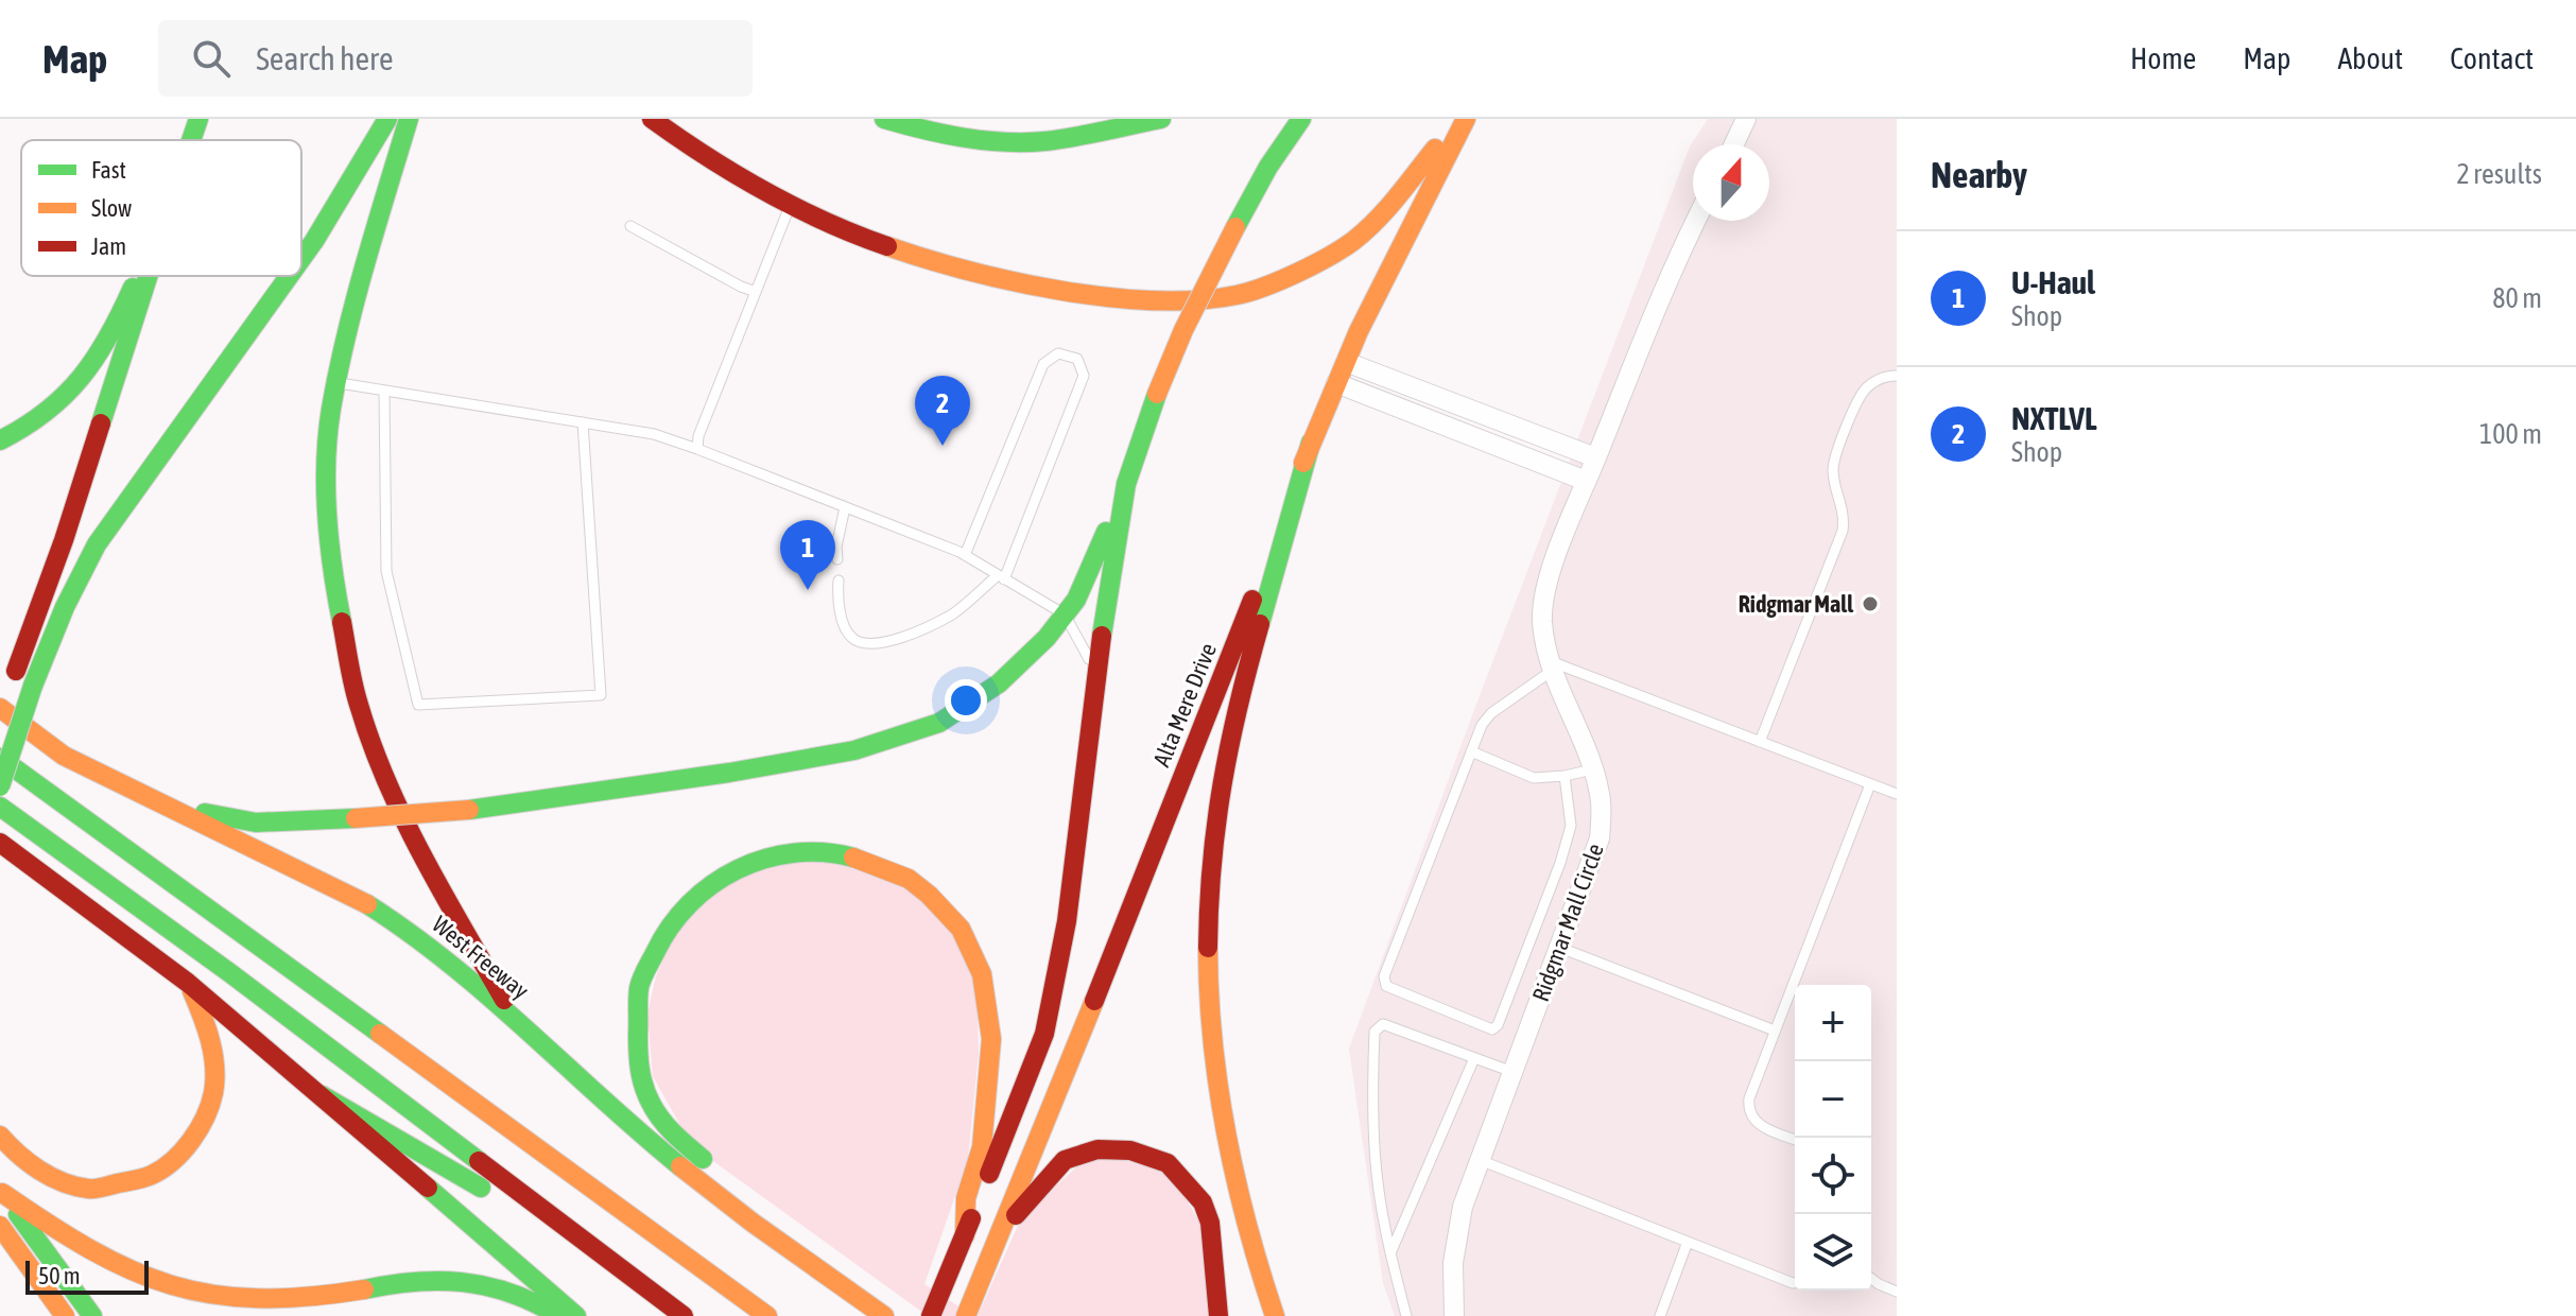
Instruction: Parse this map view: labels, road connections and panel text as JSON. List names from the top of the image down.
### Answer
{
  "streets": {
    "main road": ["Alta Mere Drive", "West Freeway"],
    "street": ["Ridgmar Mall Circle"]
  },
  "places": ["Ridgmar Mall"],
  "legend": ["Fast", "Slow", "Jam"],
  "scale_bar": "50 m",
  "north": "top",
  "page": {
    "header": "Map",
    "search": "Search here",
    "nav": [
      "Home",
      "Map",
      "About",
      "Contact"
    ],
    "heading": ["Nearby", "2 results"],
    "list": [
      {
        "mark": "1",
        "name": "U-Haul",
        "note": "Shop",
        "value": "80 m"
      },
      {
        "mark": "2",
        "name": "NXTLVL",
        "note": "Shop",
        "value": "100 m"
      }
    ],
    "pins": ["2", "1"],
    "map_buttons": ["+", "−"],
    "scale": "50 m"
  }
}
